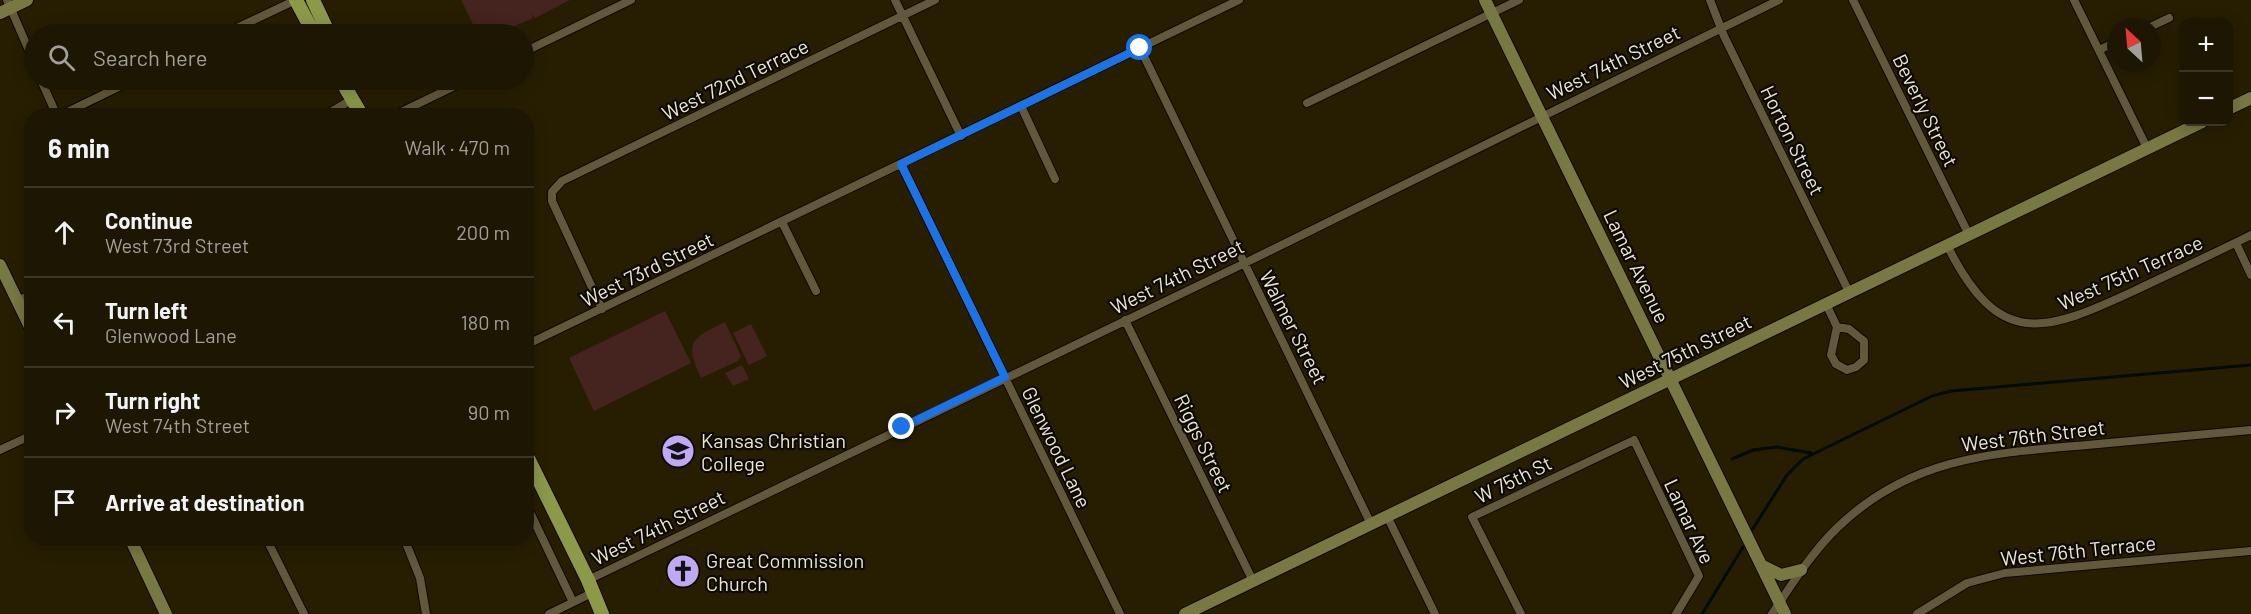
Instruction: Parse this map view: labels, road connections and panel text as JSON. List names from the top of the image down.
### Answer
{
  "streets": {
    "main road": ["Lamar Avenue", "West 75th Street"],
    "street": [
      "West 74th Street",
      "West 72nd Terrace",
      "Beverly Street",
      "Horton Street",
      "West 73rd Street",
      "West 75th Terrace",
      "Walmer Street",
      "West 76th Street",
      "Riggs Street",
      "Glenwood Lane",
      "W 75th St",
      "Lamar Ave",
      "West 76th Terrace"
    ]
  },
  "crossings": [
    ["West 74th Street", "Horton Street"],
    ["West 74th Street", "Lamar Avenue"],
    ["West 74th Street", "Walmer Street"],
    ["West 74th Street", "Riggs Street"],
    ["West 74th Street", "Glenwood Lane"],
    ["West 72nd Terrace", "West 73rd Street"],
    ["Beverly Street", "West 75th Street"],
    ["Horton Street", "West 75th Street"],
    ["Lamar Avenue", "West 75th Street"],
    ["Lamar Avenue", "West 76th Street"],
    ["West 73rd Street", "Walmer Street"],
    ["West 73rd Street", "Glenwood Lane"],
    ["West 75th Terrace", "West 75th Street"],
    ["Walmer Street", "West 75th Street"],
    ["West 75th Street", "Riggs Street"],
    ["W 75th St", "Lamar Ave"]
  ],
  "places": {
    "school or university": ["Kansas Christian College"],
    "church": ["Great Commission Church"]
  },
  "north": "top left",
  "page": {
    "map_buttons": ["+", "−"],
    "search": "Search here",
    "heading": ["6 min", "Walk · 470 m"],
    "list": [
      ["Continue", "West 73rd Street", "200 m"],
      ["Turn left", "Glenwood Lane", "180 m"],
      ["Turn right", "West 74th Street", "90 m"],
      "Arrive at destination"
    ]
  }
}
